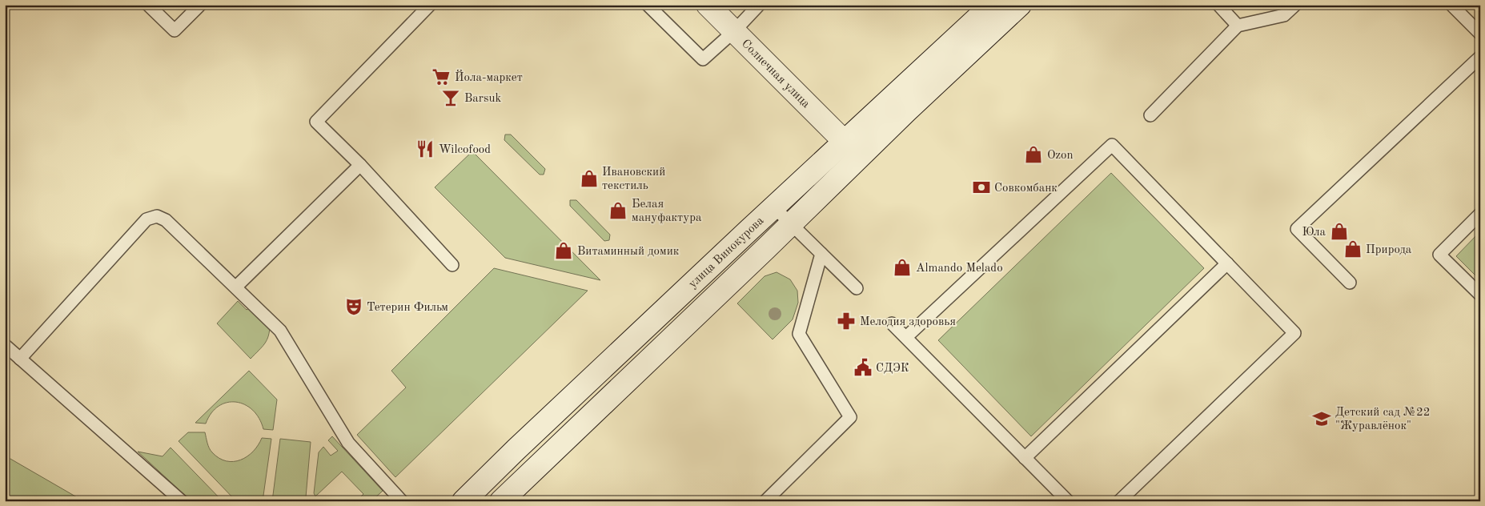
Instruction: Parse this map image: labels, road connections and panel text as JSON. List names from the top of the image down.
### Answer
{
  "streets": {
    "main road": ["Солнечная улица", "улица Винокурова"]
  },
  "crossings": [
    ["Солнечная улица", "улица Винокурова"]
  ],
  "places": {
    "supermarket": ["Йола-маркет"],
    "bar": ["Barsuk"],
    "restaurant": ["Wilcofood"],
    "shop": [
      "Ozon",
      "Ивановский текстиль",
      "Белая мануфактура",
      "Юла",
      "Природа",
      "Витаминный домик",
      "Almando Melado"
    ],
    "bank": ["Совкомбанк"],
    "theatre": ["Тетерин Фильм"],
    "pharmacy": ["Мелодия здоровья"],
    "public building": ["СДЭК"],
    "school or university": ["Детский сад №22 \"Журавлёнок\""]
  }
}
